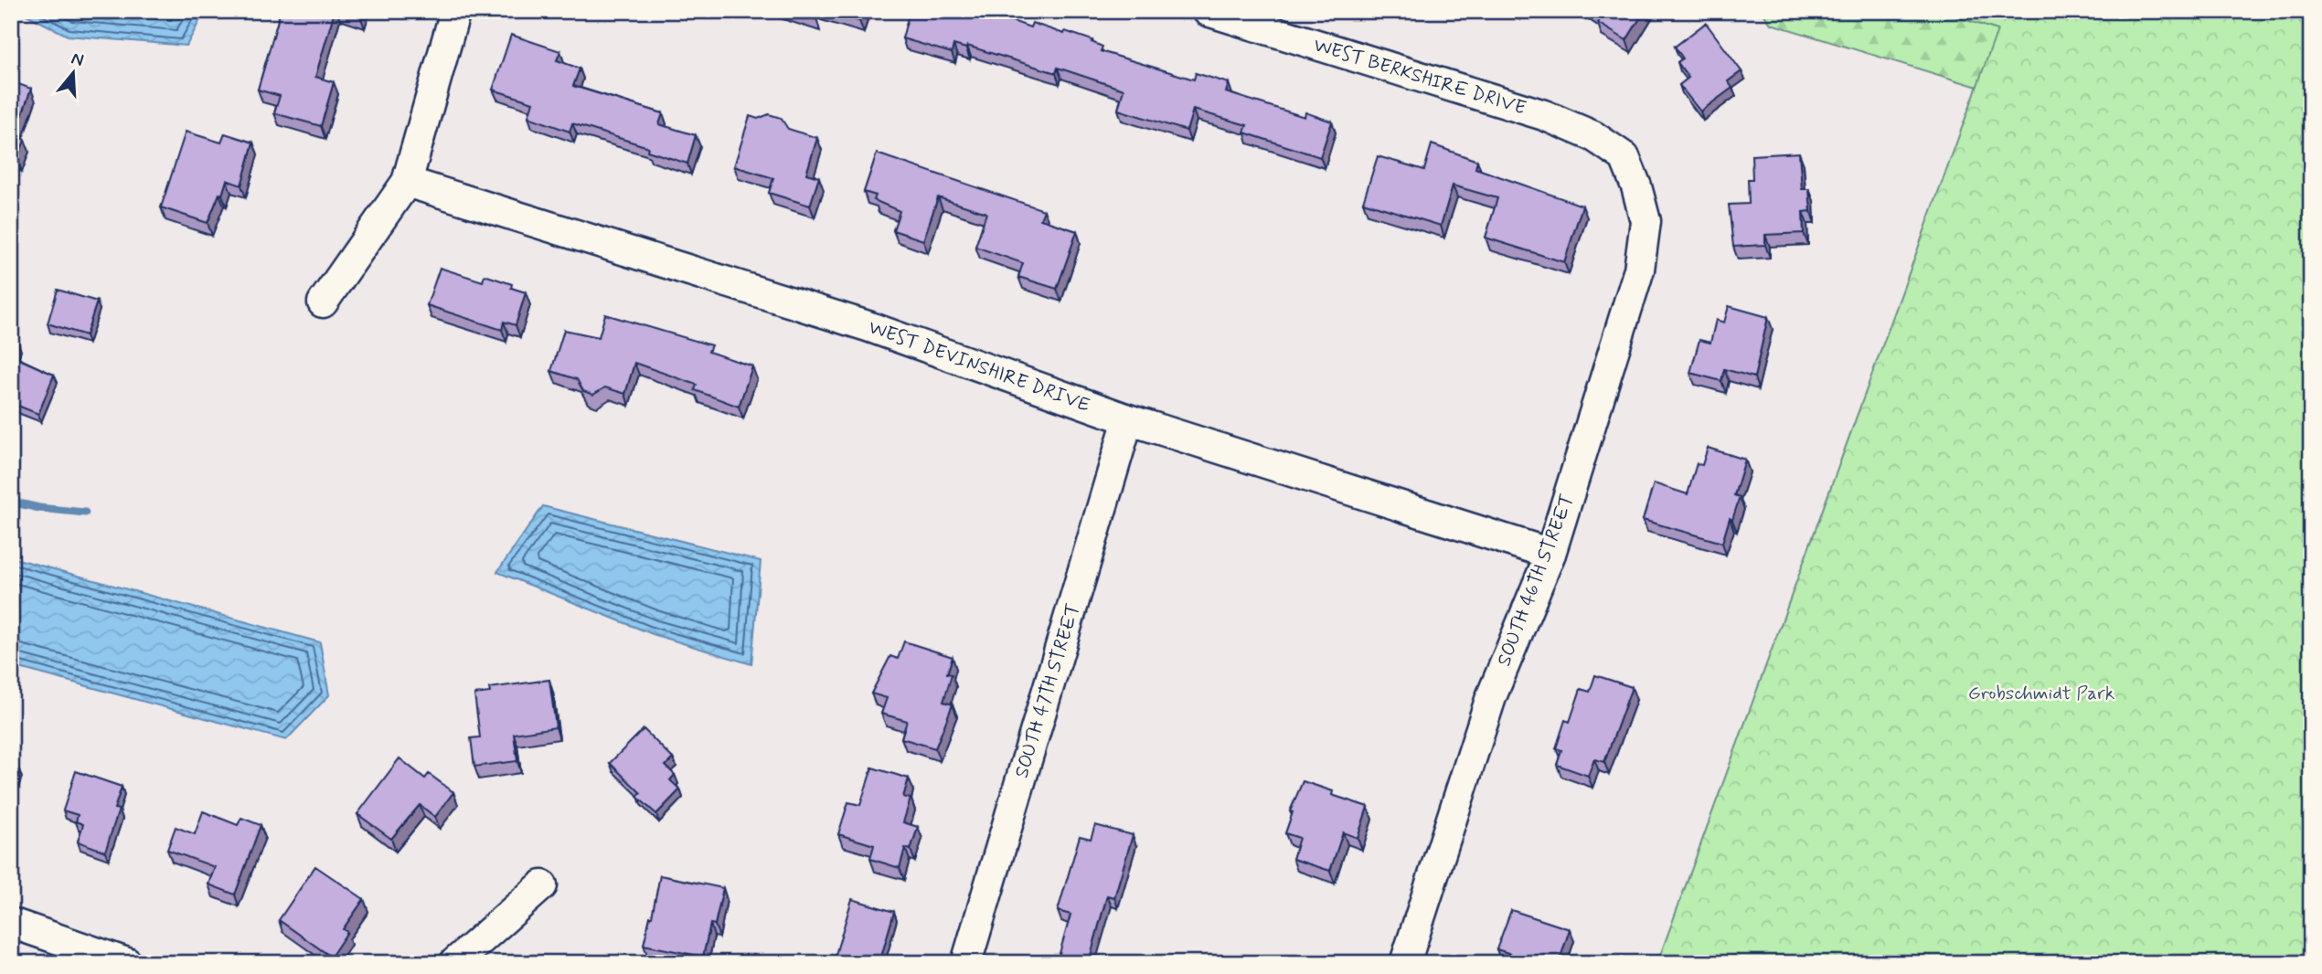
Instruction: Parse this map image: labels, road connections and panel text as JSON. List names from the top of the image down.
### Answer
{
  "streets": {
    "street": [
      "WEST BERKSHIRE DRIVE",
      "WEST DEVINSHIRE DRIVE",
      "SOUTH 46TH STREET",
      "SOUTH 47TH STREET"
    ]
  },
  "crossings": [
    ["WEST BERKSHIRE DRIVE", "SOUTH 46TH STREET"],
    ["WEST DEVINSHIRE DRIVE", "SOUTH 46TH STREET"],
    ["WEST DEVINSHIRE DRIVE", "SOUTH 47TH STREET"]
  ],
  "parks": ["Grobschmidt Park"],
  "north": "top"
}
